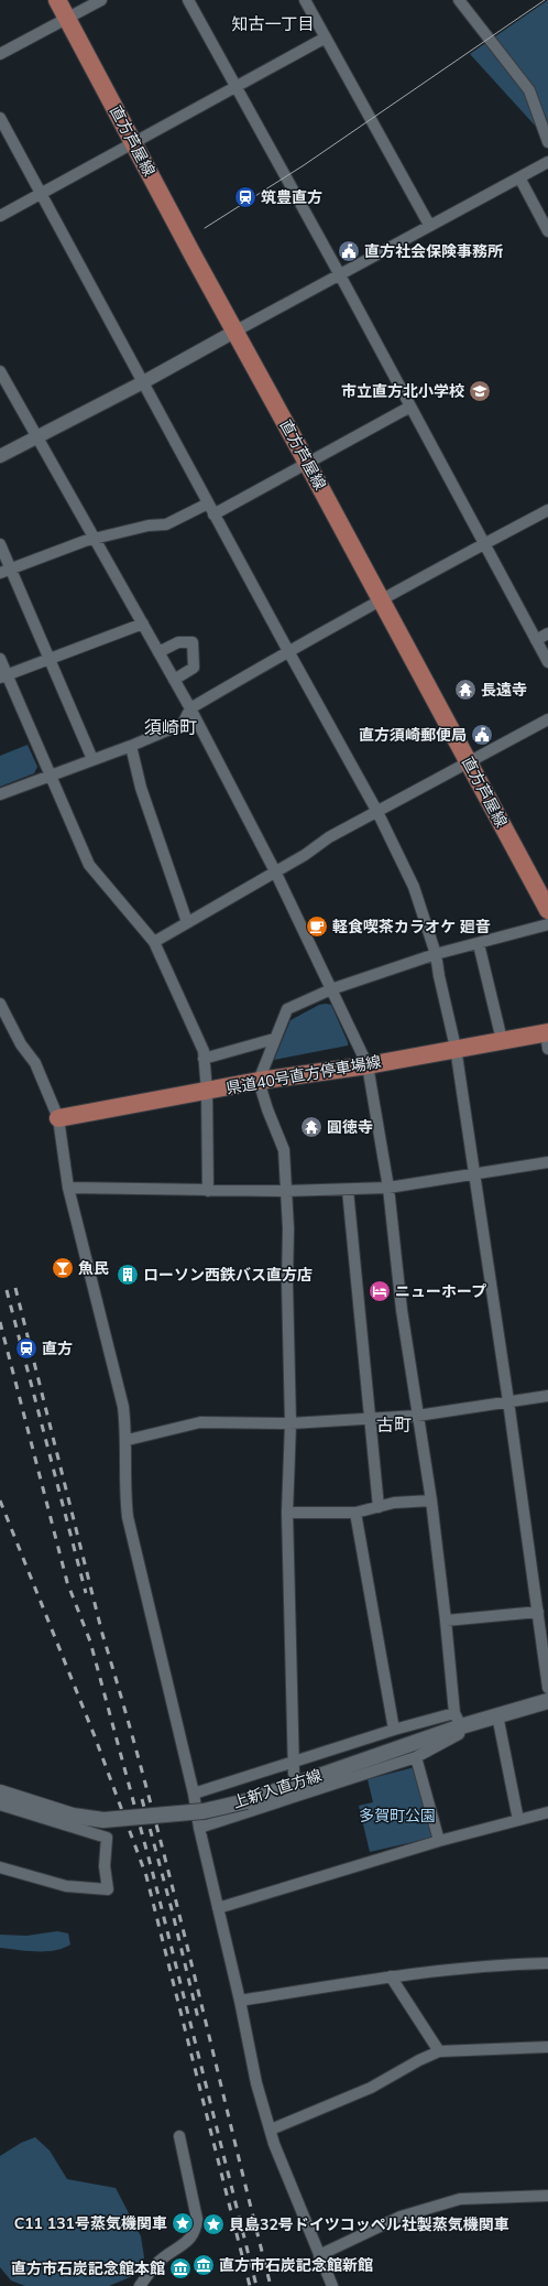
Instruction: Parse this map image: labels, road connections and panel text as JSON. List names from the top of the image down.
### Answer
{
  "streets": {
    "main road": ["直方芦屋線", "県道40号直方停車場線", "上新入直方線"]
  },
  "districts": ["知古一丁目", "須崎町", "古町"],
  "parks": ["多賀町公園"],
  "places": {
    "station": ["筑豊直方", "直方"],
    "public building": ["直方社会保険事務所", "直方須崎郵便局"],
    "school or university": ["市立直方北小学校"],
    "temple": ["長遠寺", "圓徳寺"],
    "cafe": ["軽食喫茶カラオケ 廻音"],
    "bar": ["魚民"],
    "building": ["ローソン西鉄バス直方店"],
    "hotel": ["ニューホープ"],
    "place": ["C11 131号蒸気機関車", "貝島32号ドイツコッペル社製蒸気機関車"],
    "museum": ["直方市石炭記念館新館", "直方市石炭記念館本館"]
  }
}
